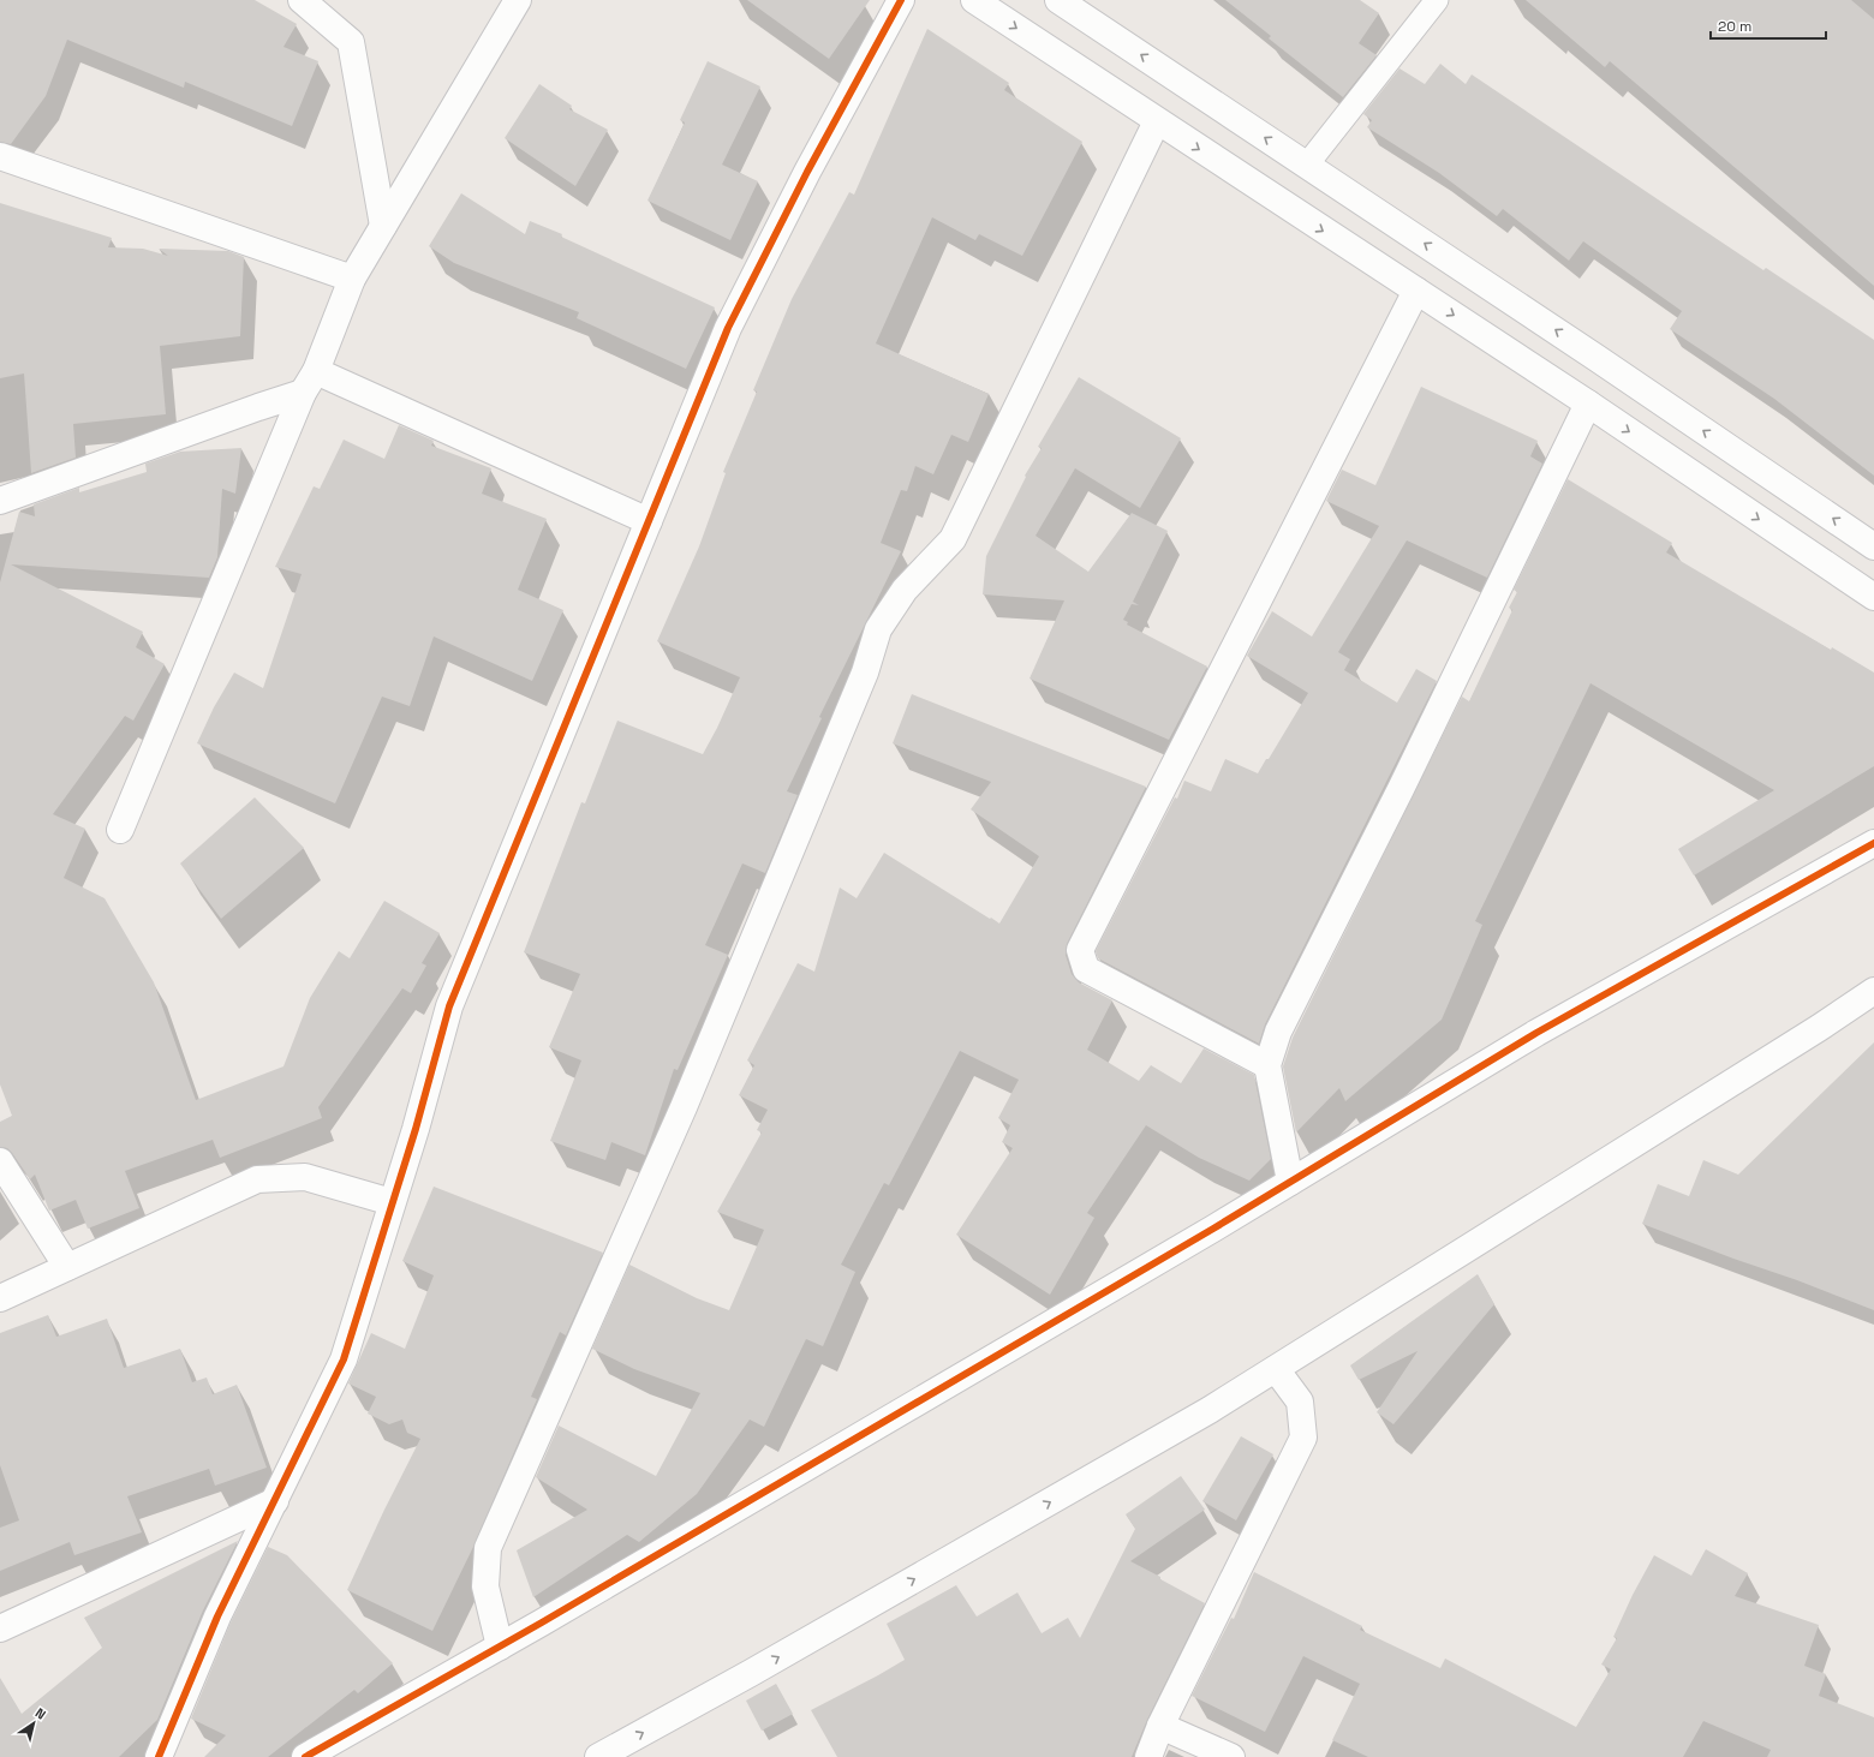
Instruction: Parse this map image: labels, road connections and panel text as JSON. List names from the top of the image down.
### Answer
{
  "scale_bar": "20 m",
  "north": "top right"
}
